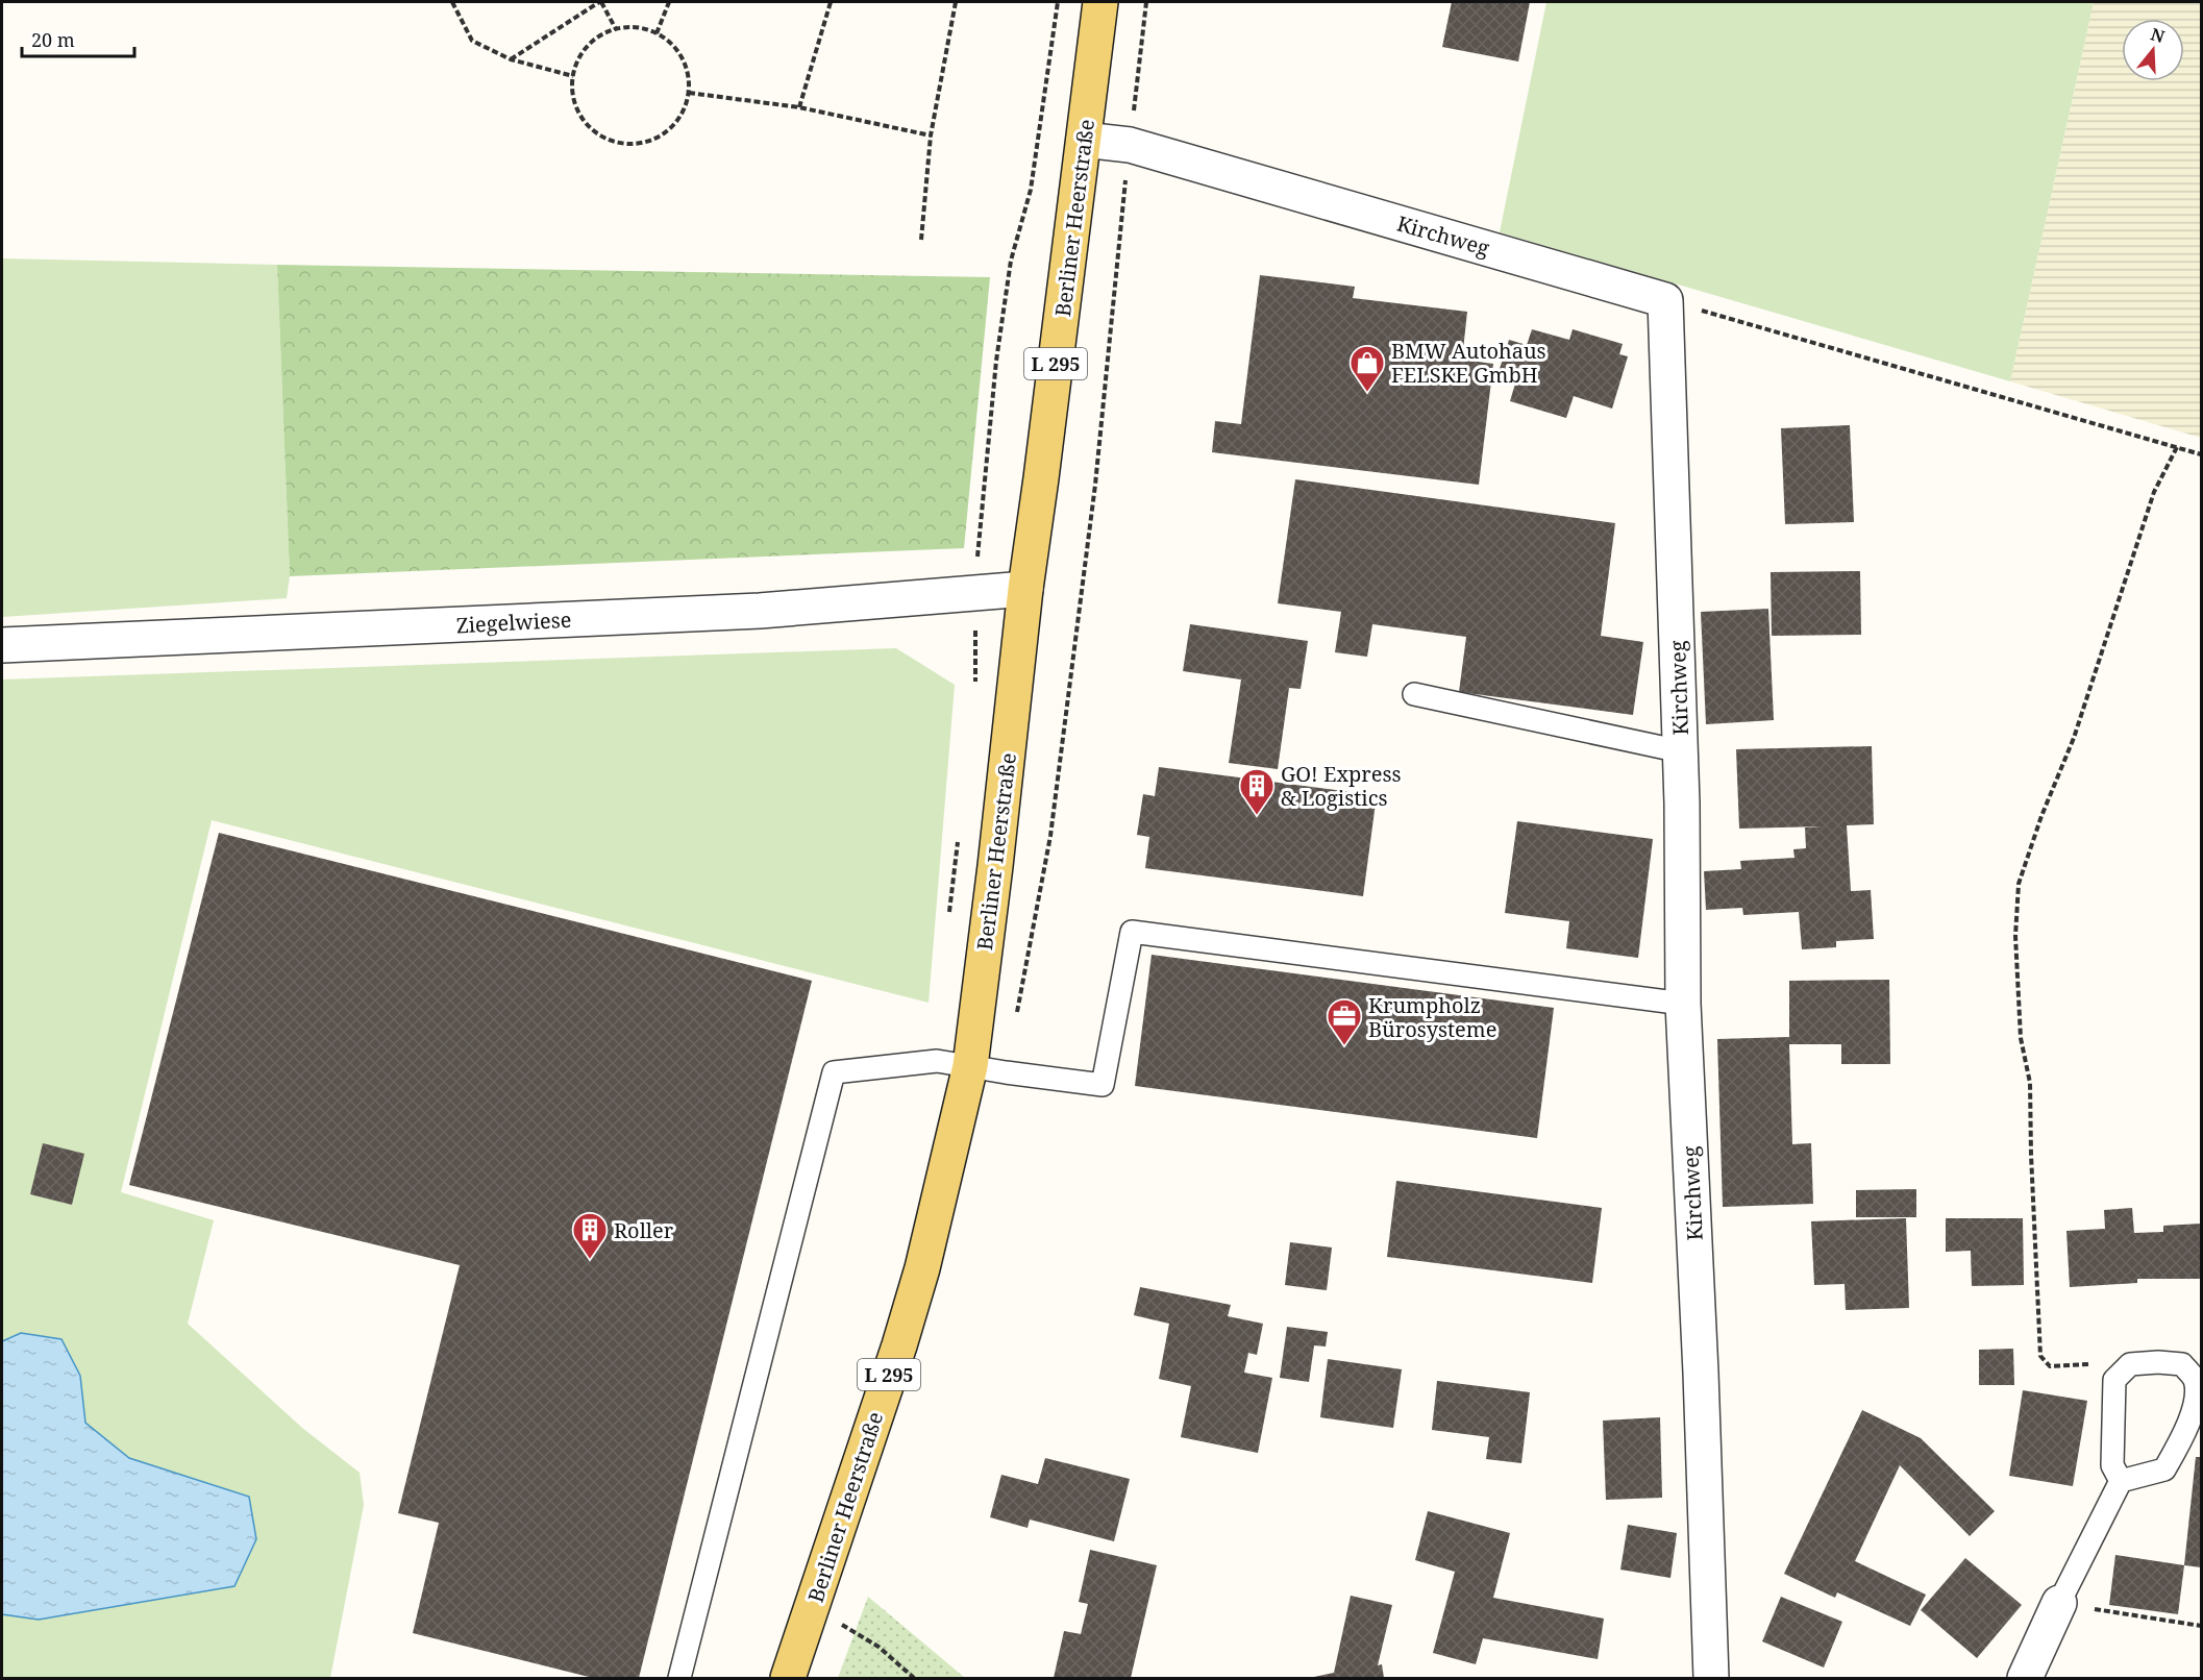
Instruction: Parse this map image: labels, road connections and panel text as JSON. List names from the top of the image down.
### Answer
{
  "streets": {
    "main road": ["Berliner Heerstraße", "L 295"],
    "street": ["Kirchweg", "Ziegelwiese"]
  },
  "crossings": [
    ["Berliner Heerstraße", "Kirchweg"],
    ["Berliner Heerstraße", "Ziegelwiese"]
  ],
  "places": {
    "shop": ["BMW Autohaus FELSKE GmbH"],
    "building": ["GO! Express & Logistics", "Roller"],
    "office": ["Krumpholz Bürosysteme"]
  },
  "scale_bar": "20 m",
  "north": "top"
}
